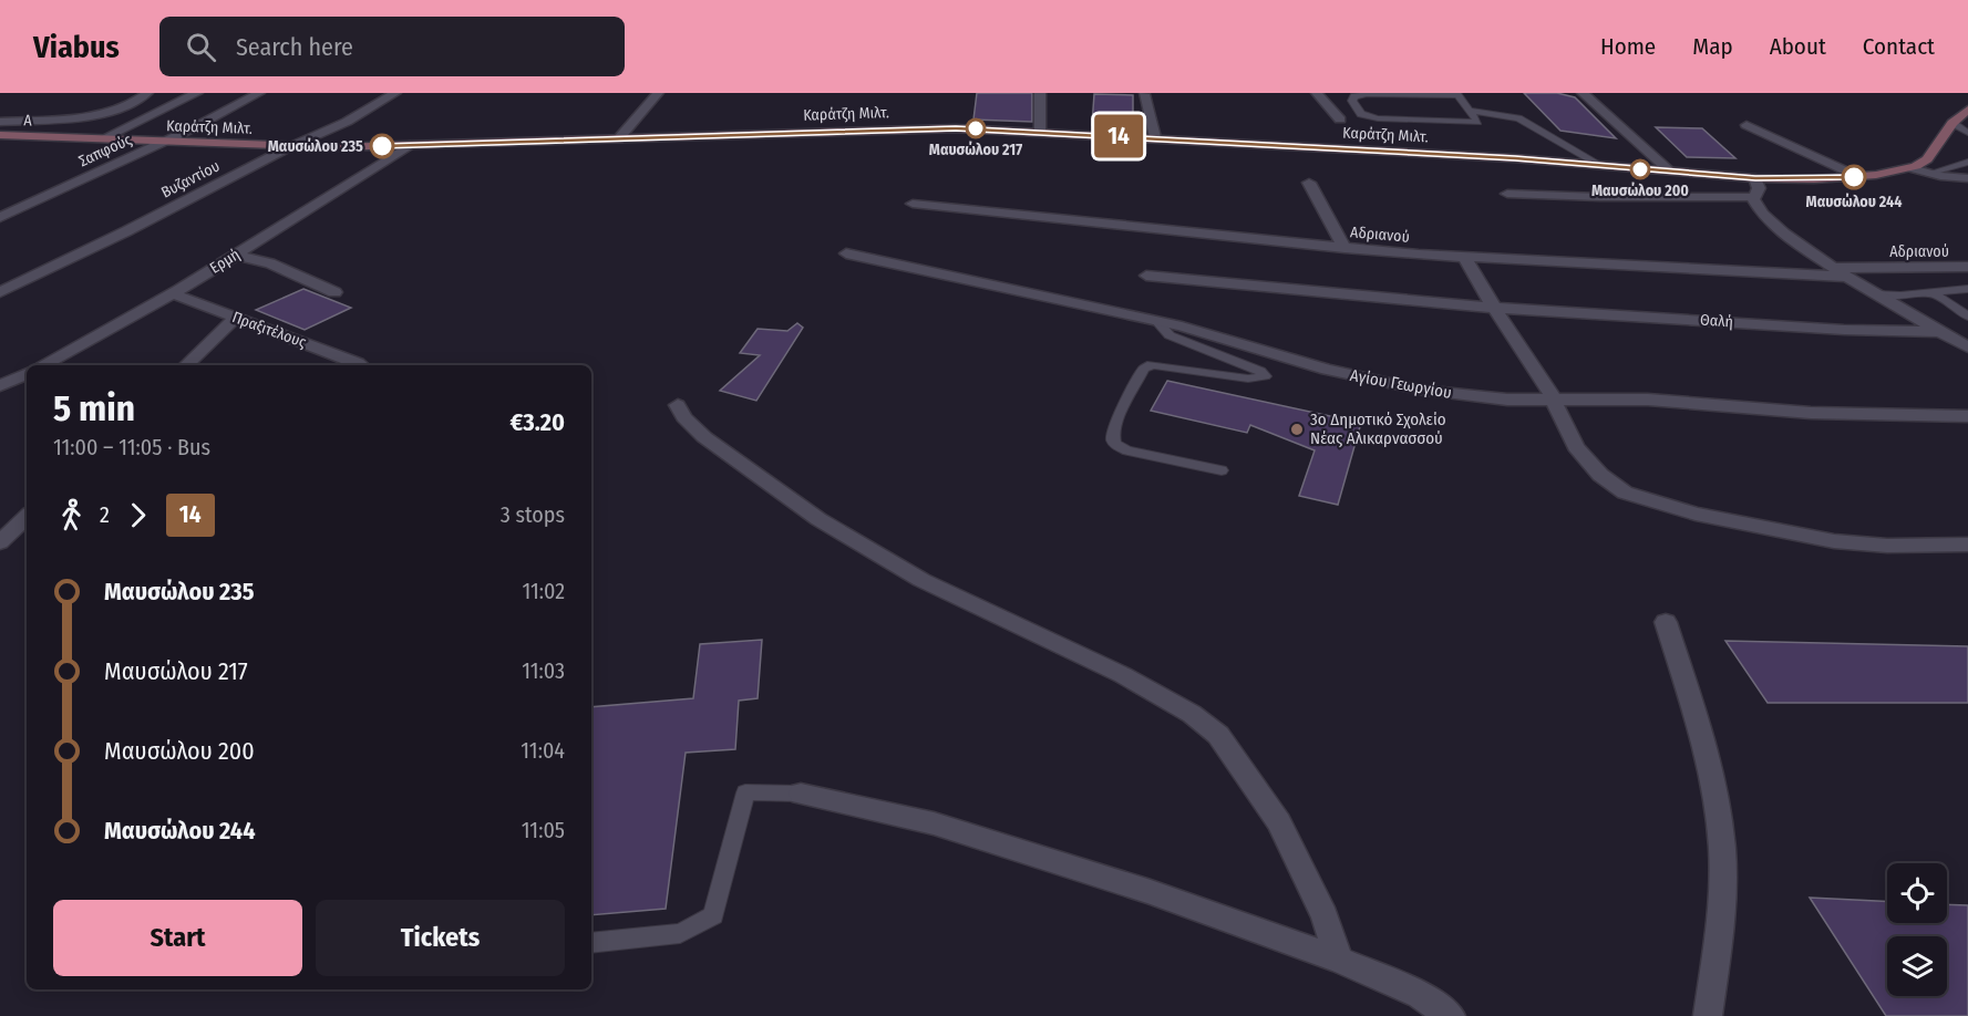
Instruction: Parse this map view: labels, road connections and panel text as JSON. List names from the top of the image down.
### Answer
{
  "streets": {
    "street": [
      "Καράτζη Μιλτ.",
      "Α",
      "Σαπφούς",
      "Βυζαντίου",
      "Αδριανού",
      "Ερμή",
      "Θαλή",
      "Πραξιτέλους",
      "Αγίου Γεωργίου"
    ]
  },
  "crossings": [
    ["Καράτζη Μιλτ.", "Α"],
    ["Καράτζη Μιλτ.", "Σαπφούς"],
    ["Καράτζη Μιλτ.", "Βυζαντίου"],
    ["Καράτζη Μιλτ.", "Ερμή"],
    ["Ερμή", "Πραξιτέλους"]
  ],
  "places": [
    "Μαυσώλου 217",
    "Μαυσώλου 235",
    "Μαυσώλου 200",
    "Μαυσώλου 244",
    "3ο Δημοτικό Σχολείο Νέας Αλικαρνασσού"
  ],
  "lines": ["bus line 14"],
  "page": {
    "header": "Viabus",
    "search": "Search here",
    "nav": [
      "Home",
      "Map",
      "About",
      "Contact"
    ],
    "on_map": "14",
    "heading": ["5 min", "11:00 – 11:05 · Bus", "€3.20"],
    "legs": ["2", "14", "3 stops"],
    "list": [
      {
        "name": "Μαυσώλου 235",
        "value": "11:02"
      },
      {
        "name": "Μαυσώλου 217",
        "value": "11:03"
      },
      {
        "name": "Μαυσώλου 200",
        "value": "11:04"
      },
      {
        "name": "Μαυσώλου 244",
        "value": "11:05"
      }
    ],
    "buttons": ["Start", "Tickets"]
  }
}
